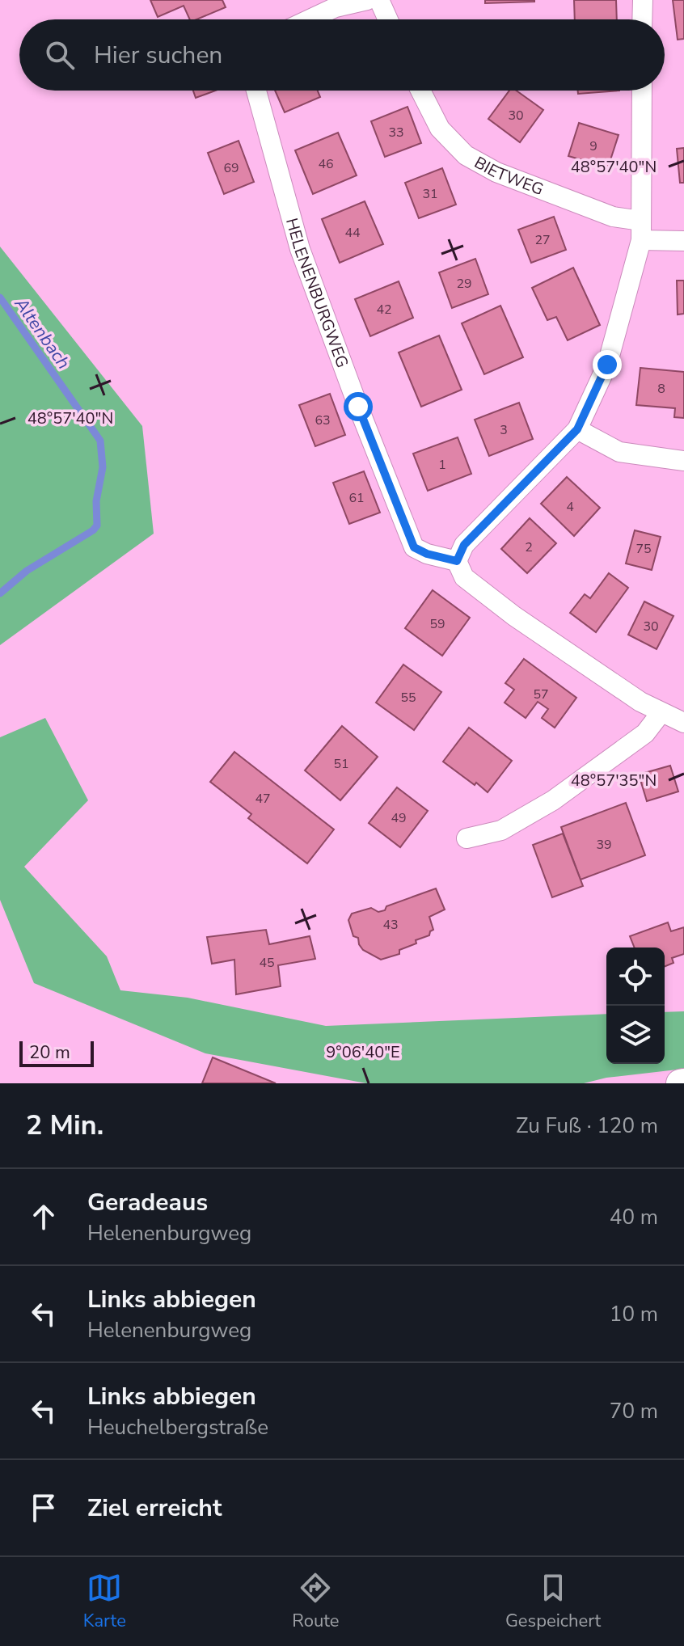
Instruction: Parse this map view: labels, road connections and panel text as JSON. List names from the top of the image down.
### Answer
{
  "streets": {
    "street": ["BIETWEG", "HELENENBURGWEG"]
  },
  "water": ["Altenbach"],
  "house_numbers": [
    "30",
    "33",
    "9",
    "46",
    "69",
    "31",
    "44",
    "27",
    "29",
    "42",
    "8",
    "63",
    "3",
    "1",
    "61",
    "4",
    "2",
    "75",
    "59",
    "30",
    "57",
    "55",
    "51",
    "47",
    "49",
    "39",
    "43",
    "45"
  ],
  "scale_bar": "20 m",
  "page": {
    "search": "Hier suchen",
    "scale": "20 m",
    "heading": ["2 Min.", "Zu Fuß · 120 m"],
    "list": [
      ["Geradeaus", "Helenenburgweg", "40 m"],
      ["Links abbiegen", "Helenenburgweg", "10 m"],
      ["Links abbiegen", "Heuchelbergstraße", "70 m"],
      "Ziel erreicht"
    ],
    "nav": ["Karte", "Route", "Gespeichert"]
  },
  "coordinates": ["48°57'40\"N", "48°57'35\"N", "9°06'40\"E"]
}
